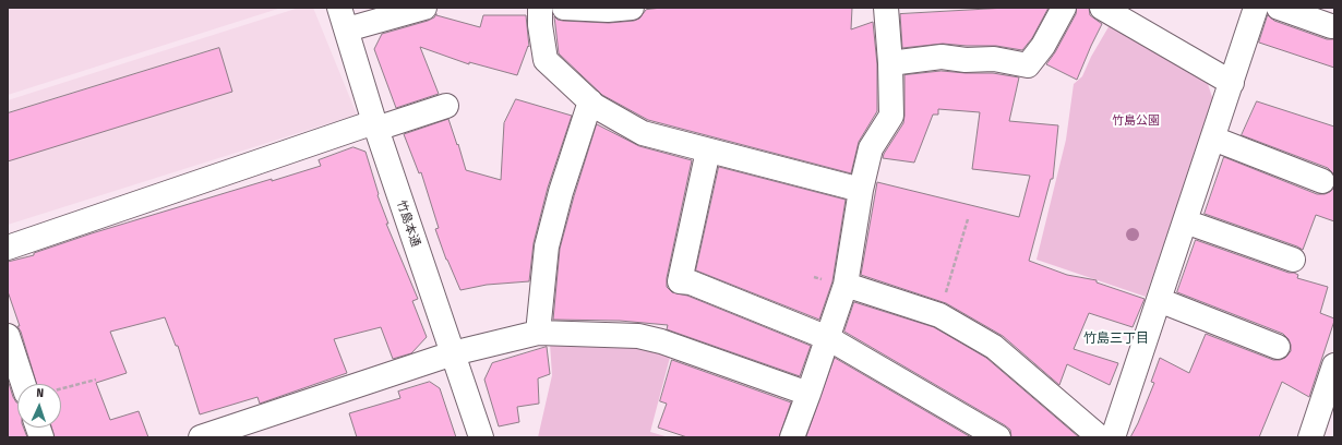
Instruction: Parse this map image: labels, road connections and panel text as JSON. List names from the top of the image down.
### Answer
{
  "streets": {
    "street": ["竹島本通"]
  },
  "districts": ["竹島三丁目"],
  "parks": ["竹島公園"],
  "north": "top"
}
